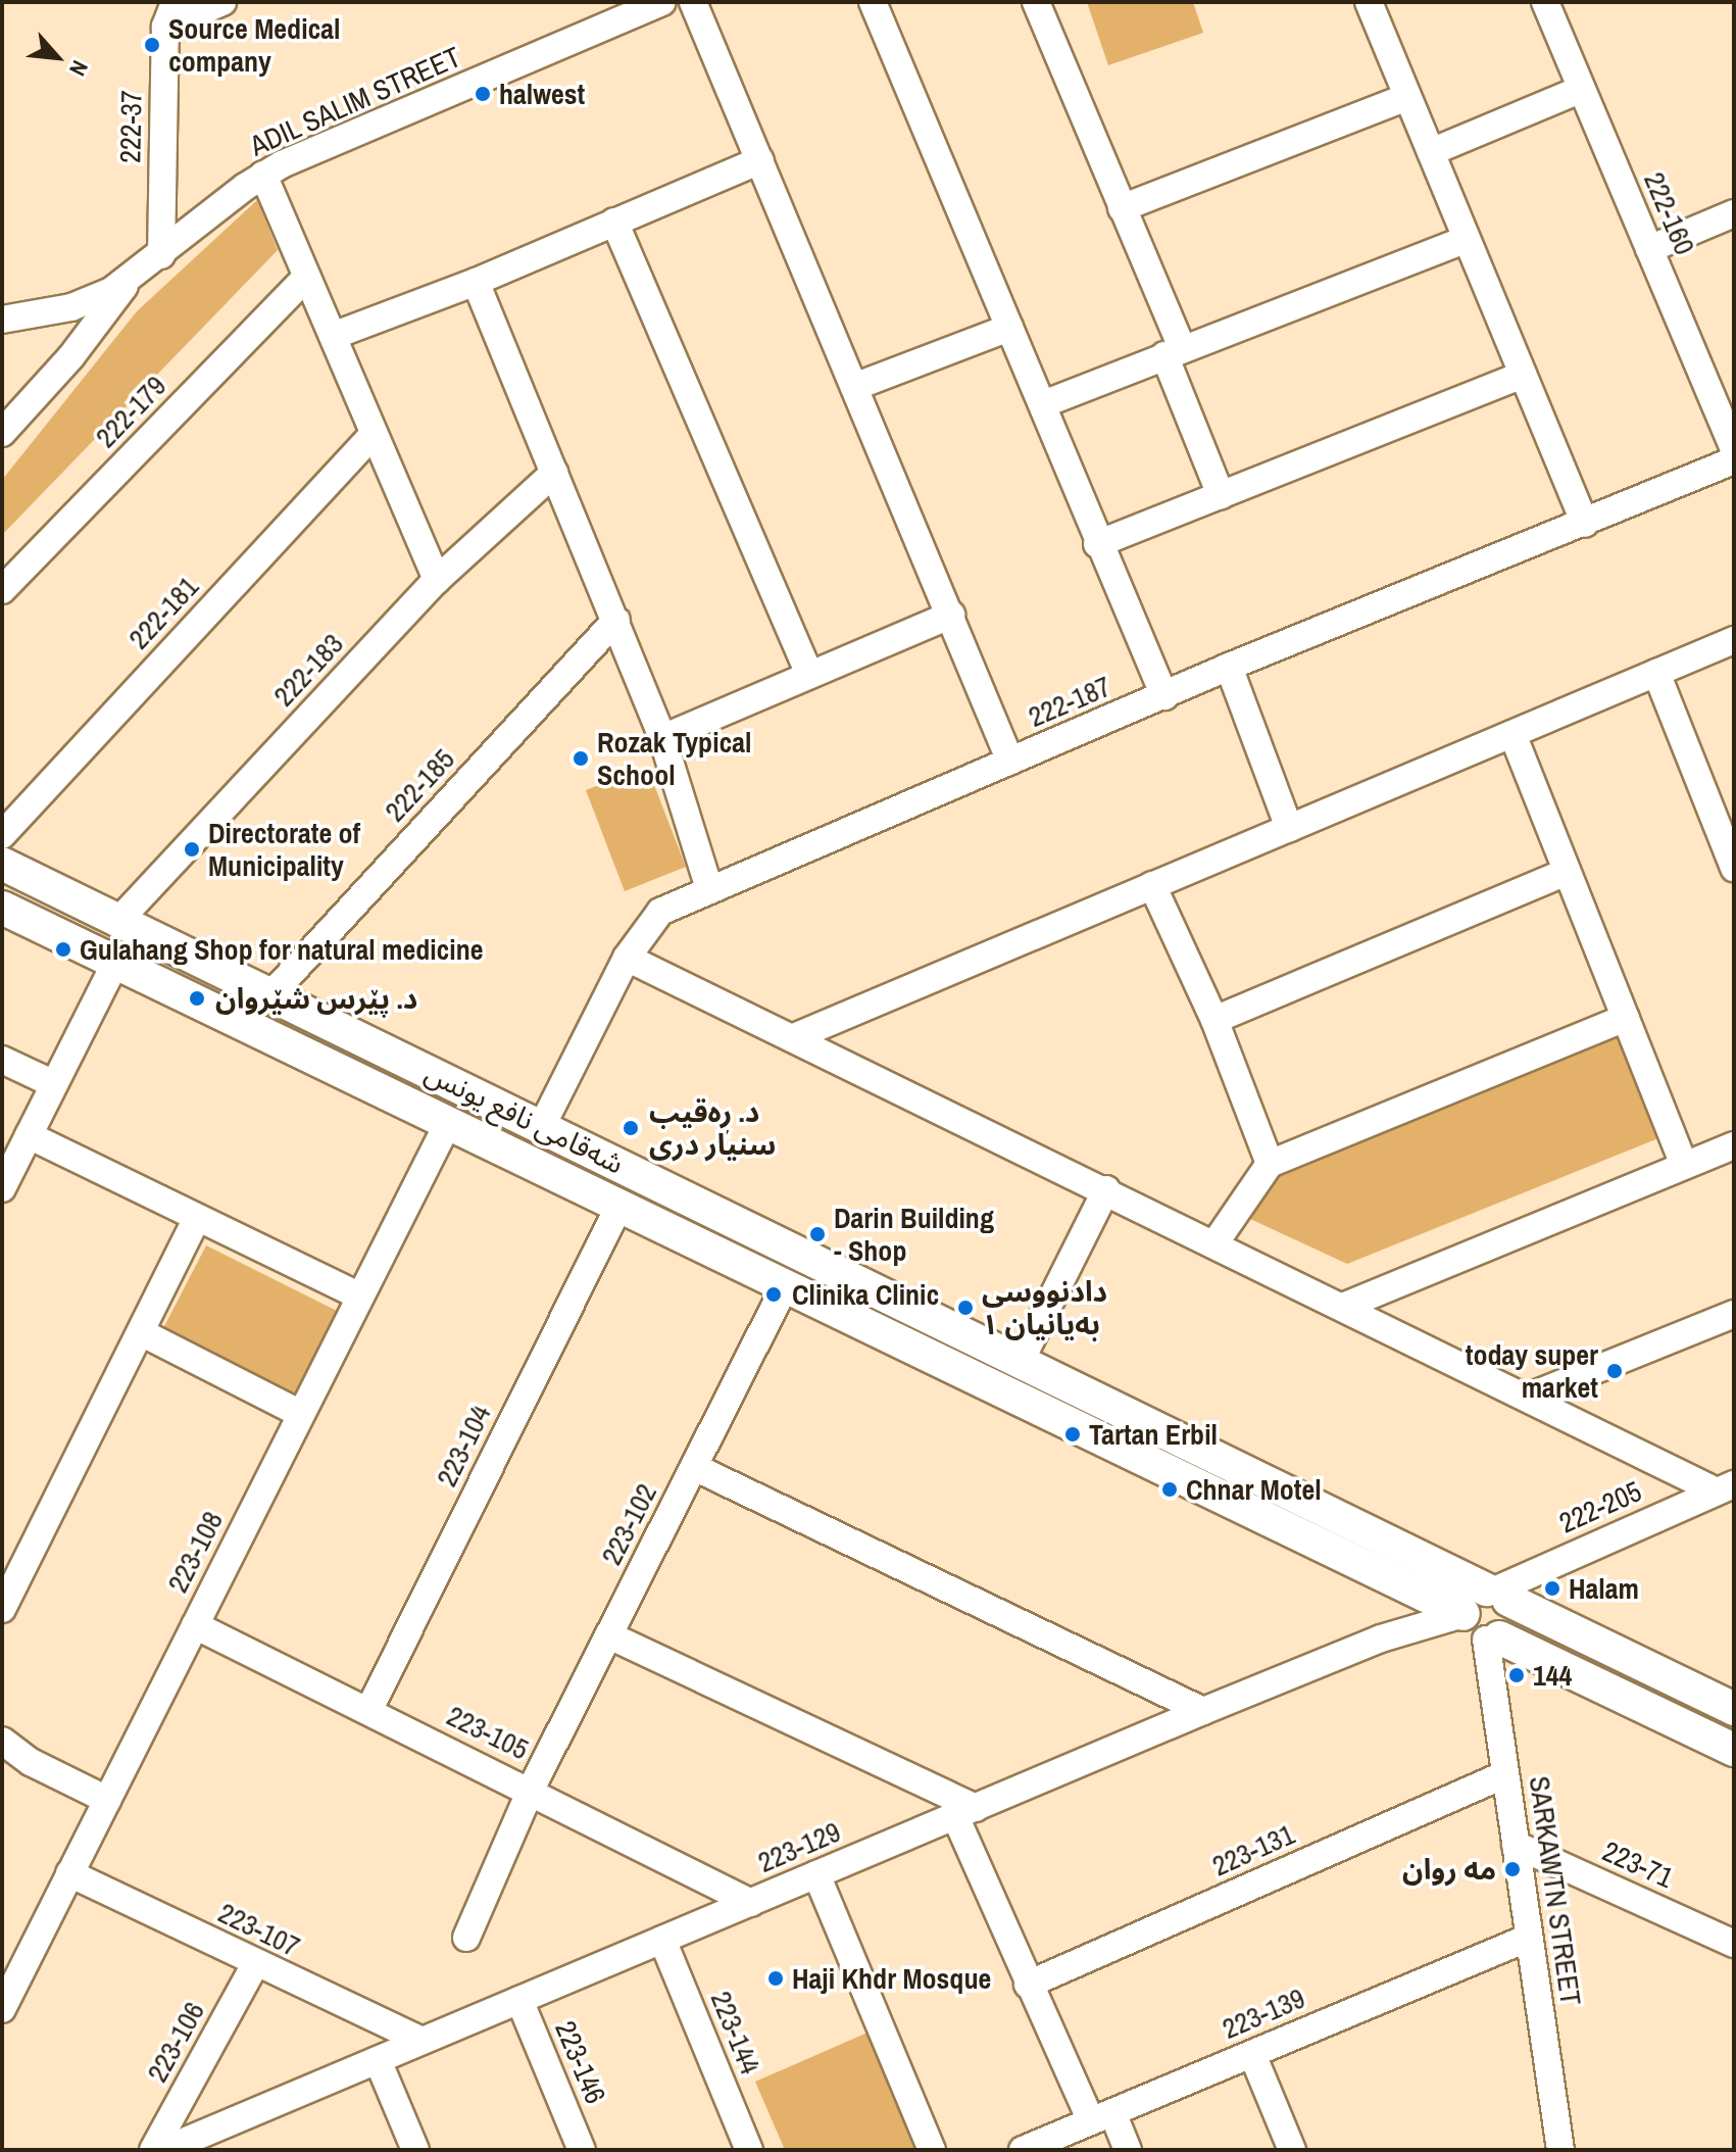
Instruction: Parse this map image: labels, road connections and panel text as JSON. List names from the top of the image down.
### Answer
{
  "streets": {
    "main road": ["شەقامی نافع یونس"],
    "street": [
      "ADIL SALIM STREET",
      "222-37",
      "222-160",
      "222-179",
      "222-181",
      "222-183",
      "222-187",
      "222-185",
      "223-104",
      "222-205",
      "223-102",
      "223-108",
      "223-105",
      "223-129",
      "223-131",
      "223-71",
      "SARKAWTN STREET",
      "223-107",
      "223-139",
      "223-144",
      "223-106",
      "223-146"
    ]
  },
  "crossings": [
    ["ADIL SALIM STREET", "222-37"],
    ["222-183", "شەقامی نافع یونس"],
    ["222-187", "شەقامی نافع یونس"],
    ["222-185", "شەقامی نافع یونس"],
    ["شەقامی نافع یونس", "223-104"],
    ["شەقامی نافع یونس", "222-205"],
    ["شەقامی نافع یونس", "223-102"],
    ["شەقامی نافع یونس", "223-108"],
    ["شەقامی نافع یونس", "223-129"],
    ["شەقامی نافع یونس", "SARKAWTN STREET"],
    ["223-104", "223-105"],
    ["222-205", "223-129"],
    ["222-205", "SARKAWTN STREET"],
    ["223-102", "223-105"],
    ["223-108", "223-105"],
    ["223-108", "223-107"],
    ["223-105", "223-129"],
    ["223-129", "SARKAWTN STREET"],
    ["223-129", "223-107"],
    ["223-129", "223-144"],
    ["223-129", "223-146"],
    ["223-131", "SARKAWTN STREET"],
    ["223-71", "SARKAWTN STREET"],
    ["SARKAWTN STREET", "223-139"],
    ["223-107", "223-106"]
  ],
  "places": [
    "Source Medical company",
    "halwest",
    "Rozak Typical School",
    "Directorate of Municipality",
    "Gulahang Shop for natural medicine",
    "د. پێرس شێروان",
    "د. ڕەقیب سنیار دری",
    "Darin Building - Shop",
    "Clinika Clinic",
    "دادنووسی بەیانیان ١",
    "today super market",
    "Tartan Erbil",
    "Chnar Motel",
    "Halam",
    "144",
    "مه روان",
    "Haji Khdr Mosque"
  ],
  "north": "bottom right"
}
